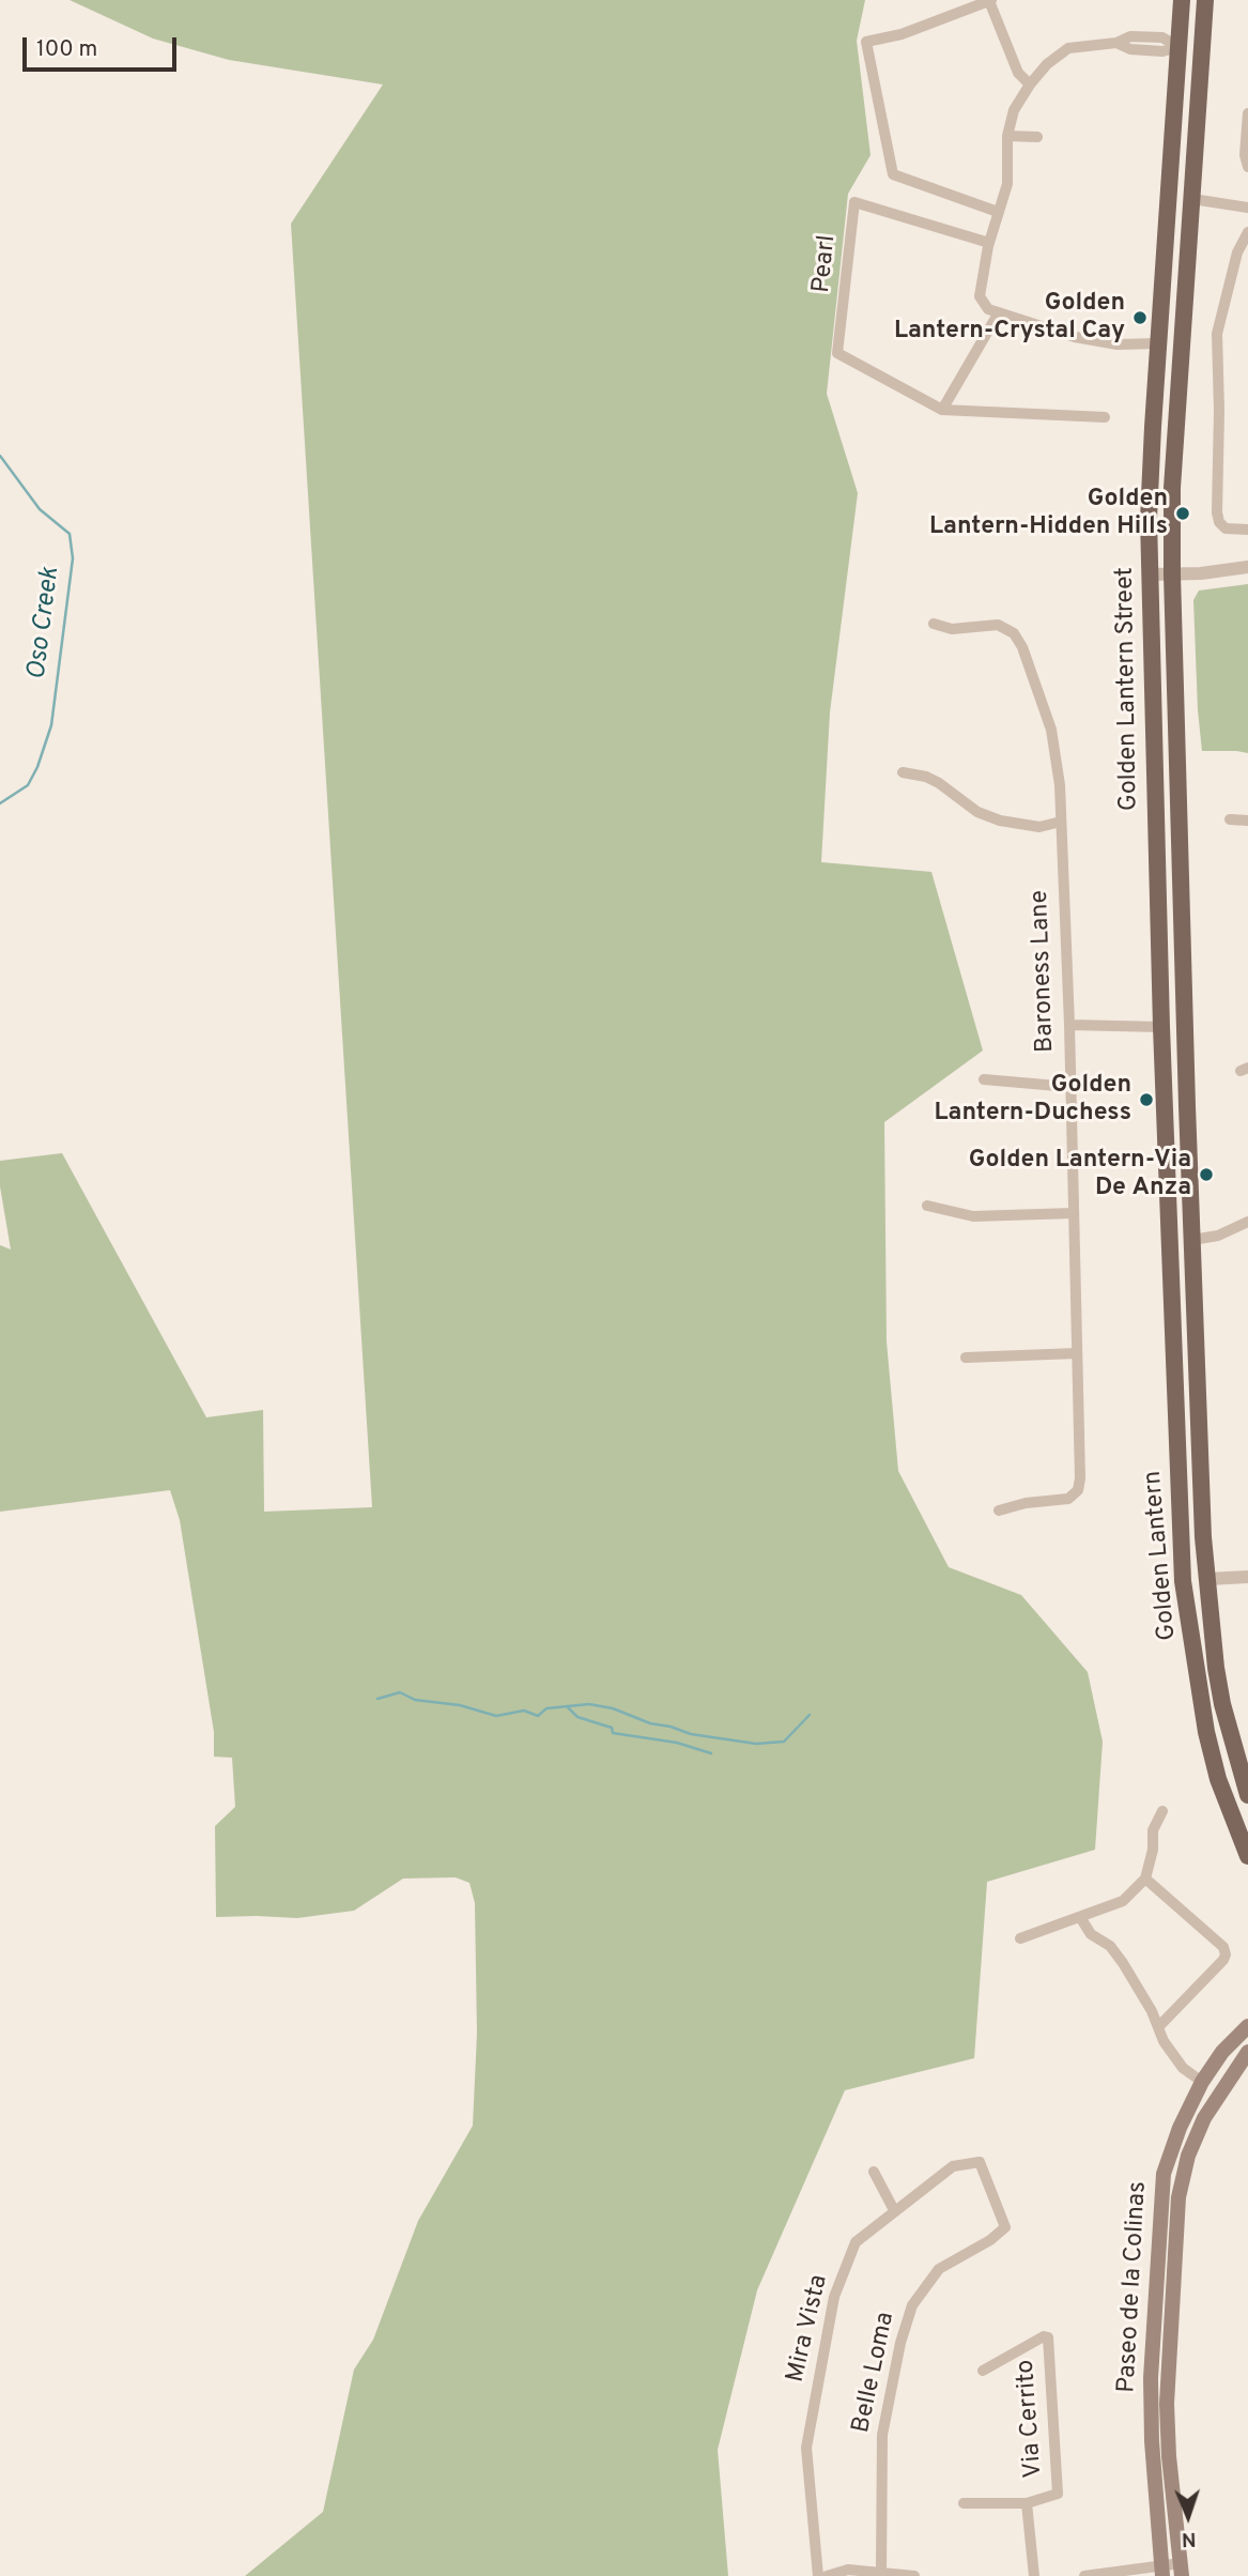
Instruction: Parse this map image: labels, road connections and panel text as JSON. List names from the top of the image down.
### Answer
{
  "streets": {
    "main road": ["Golden Lantern Street", "Golden Lantern", "Paseo de la Colinas"],
    "street": [
      "Pearl",
      "Baroness Lane",
      "Mira Vista",
      "Belle Loma",
      "Via Cerrito"
    ]
  },
  "crossings": [
    ["Golden Lantern Street", "Golden Lantern"],
    ["Mira Vista", "Belle Loma"]
  ],
  "water": ["Oso Creek"],
  "places": [
    "Golden Lantern-Crystal Cay",
    "Golden Lantern-Hidden Hills",
    "Golden Lantern-Duchess",
    "Golden Lantern-Via De Anza"
  ],
  "scale_bar": "100 m",
  "north": "bottom"
}
